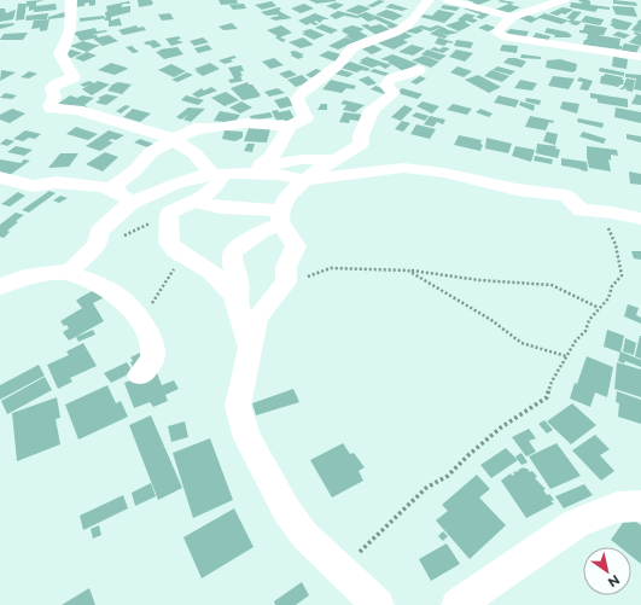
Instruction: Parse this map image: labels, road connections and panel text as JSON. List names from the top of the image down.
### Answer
{
  "north": "bottom right"
}
